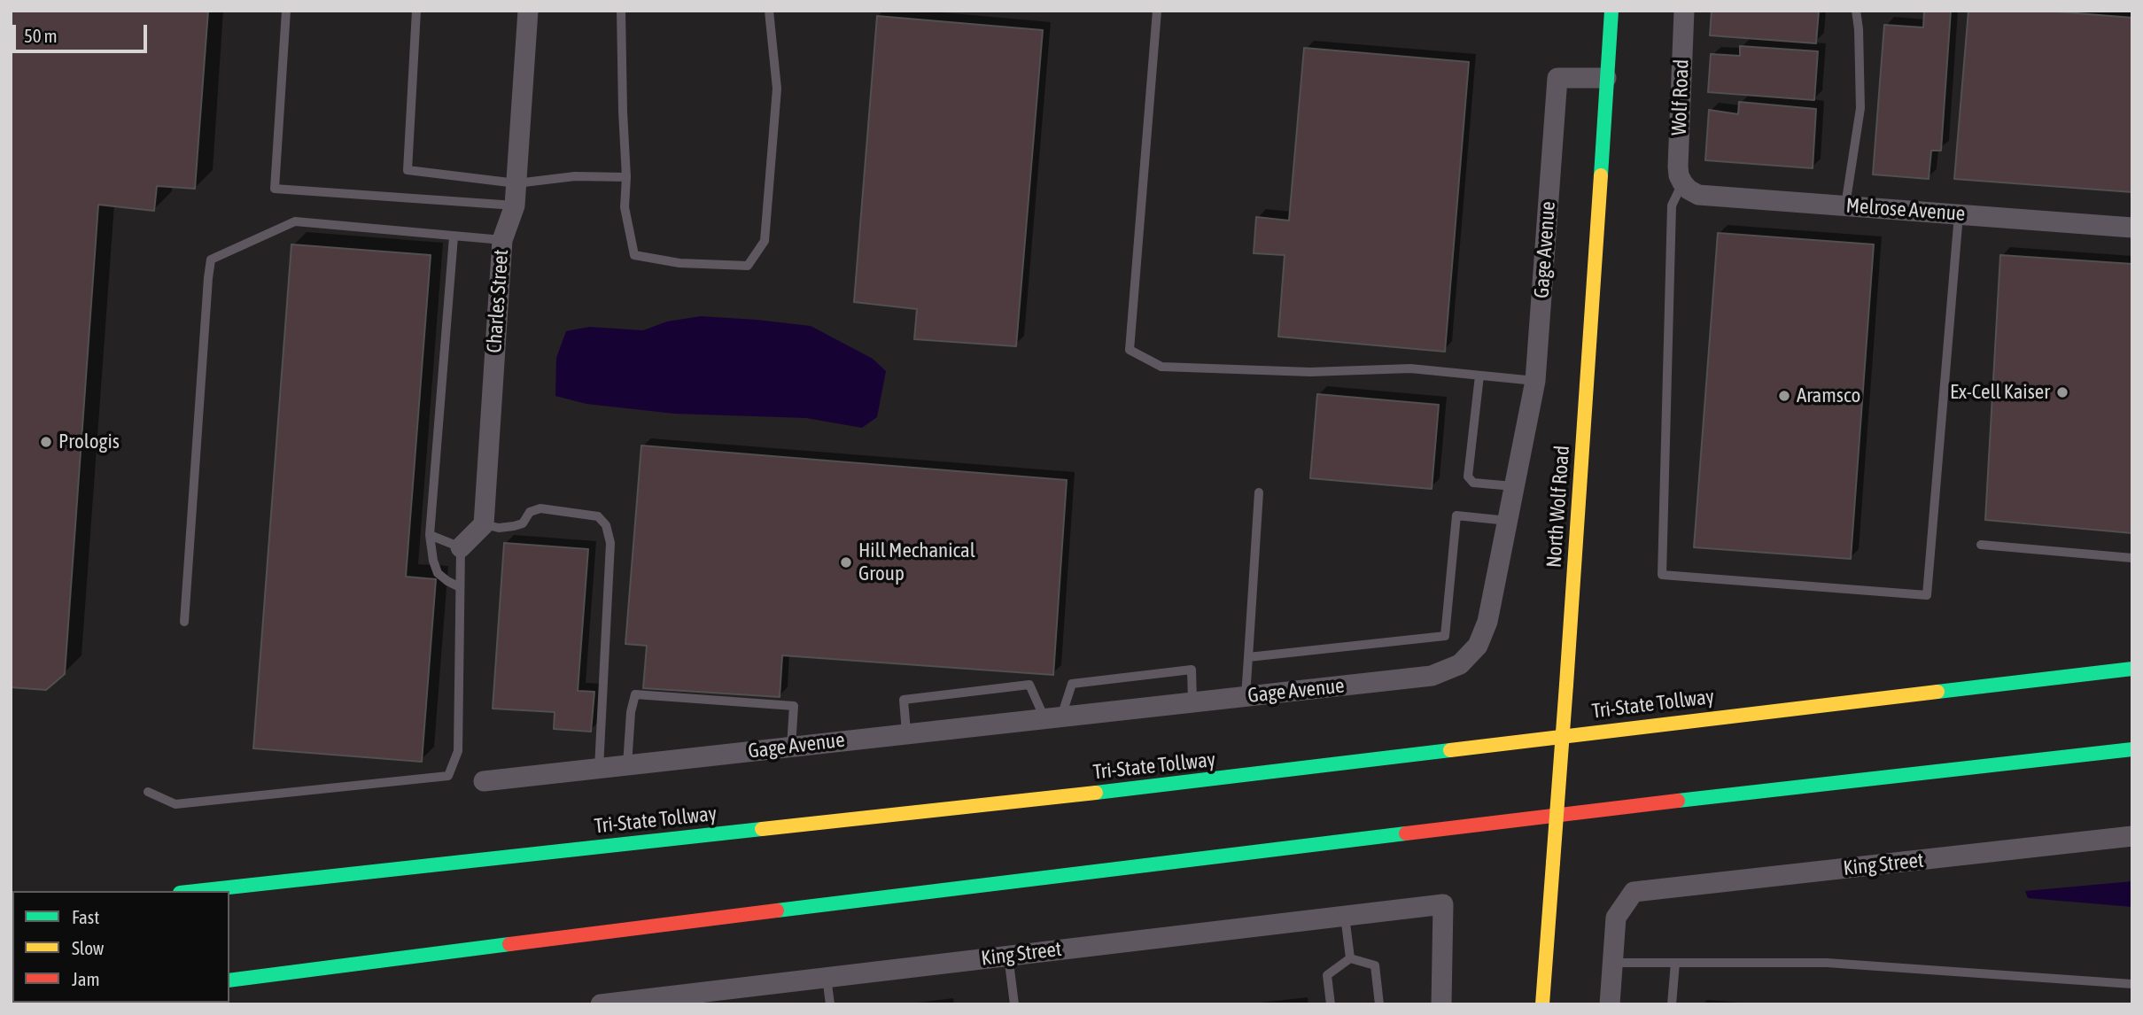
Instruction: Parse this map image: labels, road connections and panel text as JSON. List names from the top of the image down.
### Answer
{
  "streets": {
    "main road": ["North Wolf Road", "Tri-State Tollway"],
    "street": [
      "Wolf Road",
      "Melrose Avenue",
      "Gage Avenue",
      "Charles Street",
      "King Street"
    ]
  },
  "crossings": [
    ["Wolf Road", "Melrose Avenue"],
    ["Gage Avenue", "North Wolf Road"]
  ],
  "places": [
    "Ex-Cell Kaiser",
    "Aramsco",
    "Prologis",
    "Hill Mechanical Group"
  ],
  "legend": ["Fast", "Slow", "Jam"],
  "scale_bar": "50 m"
}
